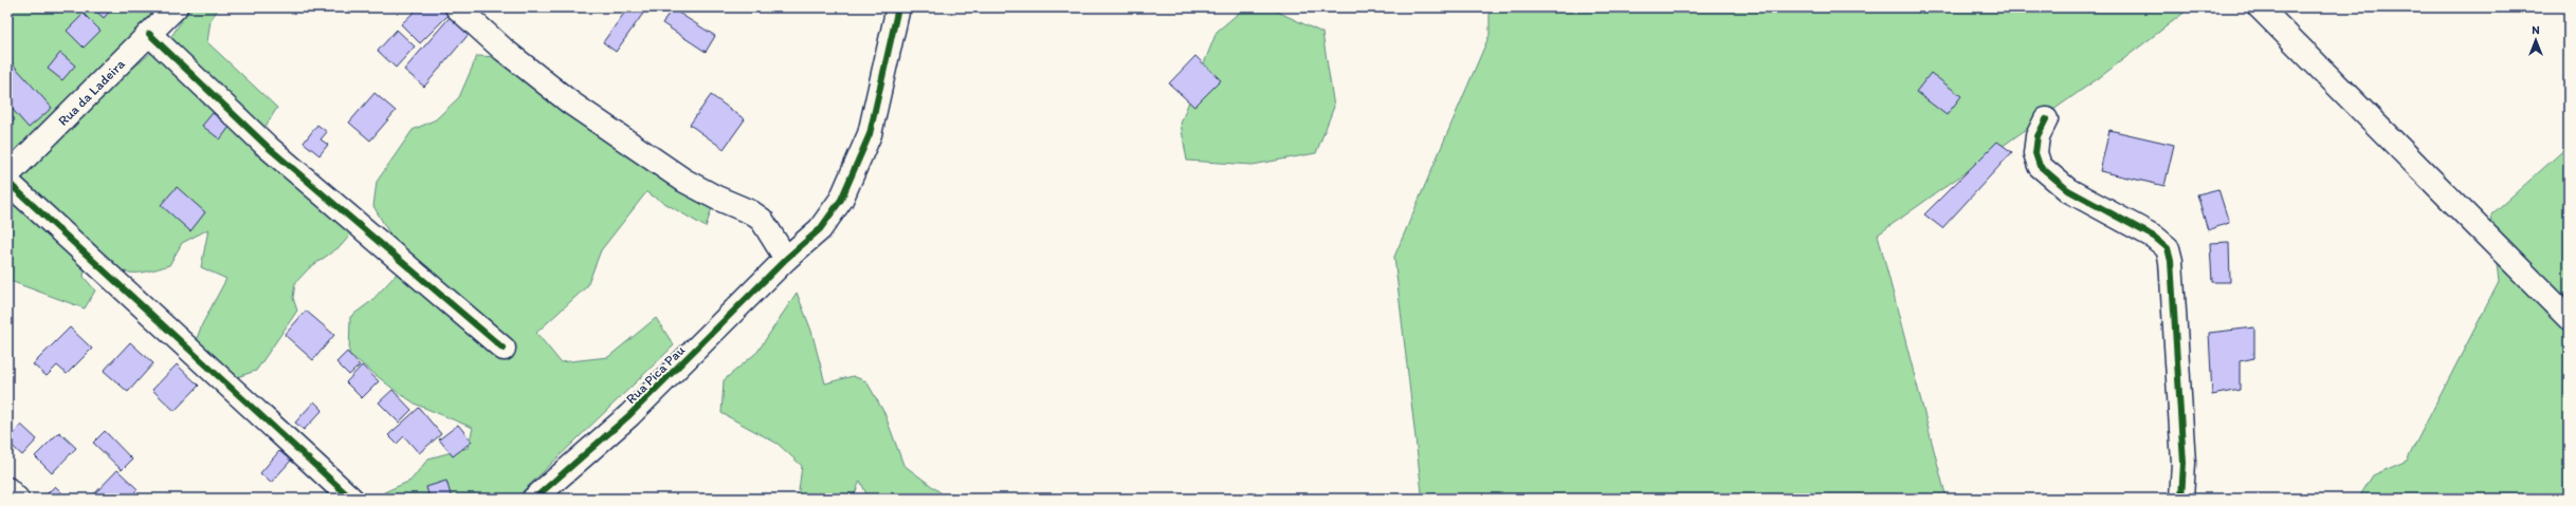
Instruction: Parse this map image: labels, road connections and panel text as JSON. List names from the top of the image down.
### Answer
{
  "streets": {
    "street": ["Rua da Ladeira", "Rua Pica Pau"]
  },
  "north": "top"
}
